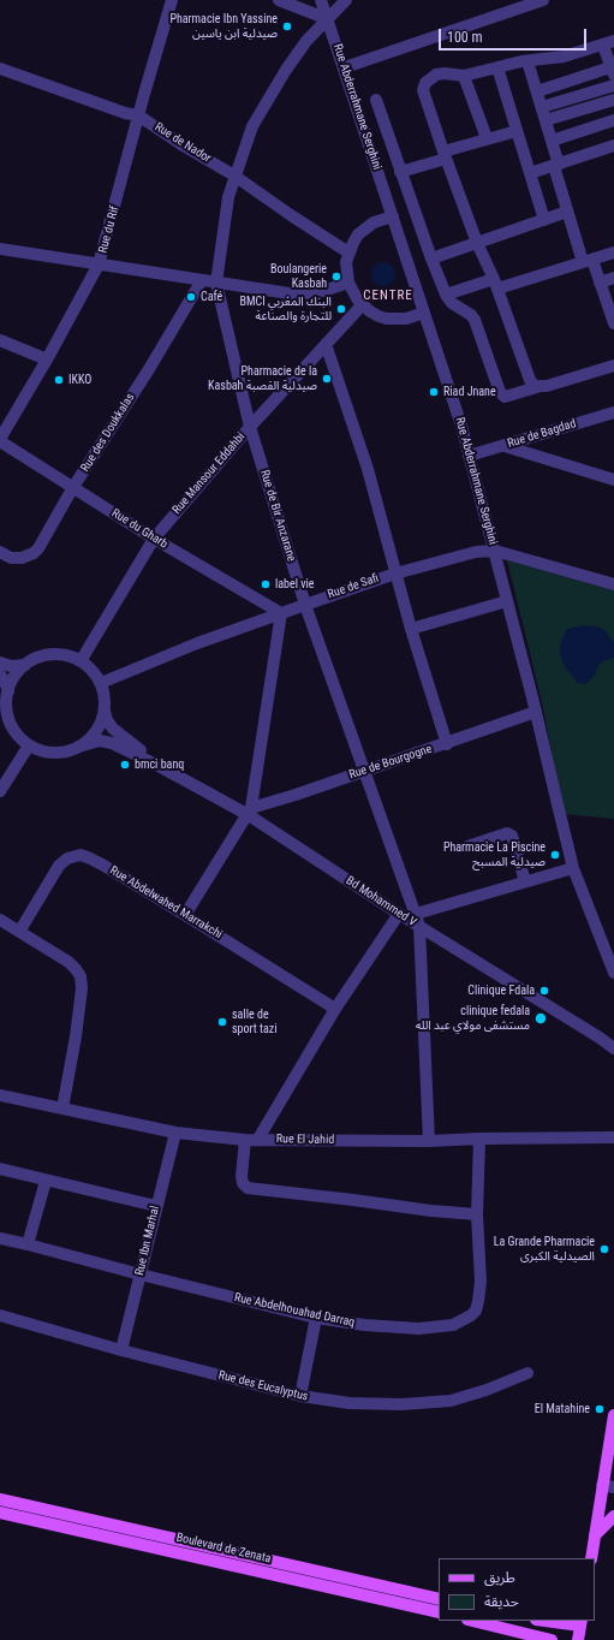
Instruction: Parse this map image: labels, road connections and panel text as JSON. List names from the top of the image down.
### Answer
{
  "streets": {
    "main road": ["Boulevard de Zenata"],
    "street": [
      "Rue Abderrahmane Serghini",
      "Rue de Nador",
      "Rue du Rif",
      "Rue des Doukkalas",
      "Rue de Bagdad",
      "Rue Mansour Eddahbi",
      "Rue de Bir Anzarane",
      "Rue du Gharb",
      "Rue de Safi",
      "Rue de Bourgogne",
      "Bd Mohammed V",
      "Rue Abdelwahed Marrakchi",
      "Rue El Jahid",
      "Rue Ibn Marhal",
      "Rue Abdelhouahad Darraq",
      "Rue des Eucalyptus"
    ]
  },
  "crossings": [
    ["Rue Abderrahmane Serghini", "Rue de Bagdad"],
    ["Rue Abderrahmane Serghini", "Rue de Bir Anzarane"],
    ["Rue Abderrahmane Serghini", "Rue de Safi"],
    ["Rue Abderrahmane Serghini", "Rue de Bourgogne"],
    ["Rue de Nador", "Rue du Rif"],
    ["Rue de Nador", "Rue de Bir Anzarane"],
    ["Rue du Rif", "Rue du Gharb"],
    ["Rue des Doukkalas", "Rue du Gharb"],
    ["Rue Mansour Eddahbi", "Rue de Bir Anzarane"],
    ["Rue Mansour Eddahbi", "Rue du Gharb"],
    ["Rue Mansour Eddahbi", "Rue de Safi"],
    ["Rue Mansour Eddahbi", "Bd Mohammed V"],
    ["Rue de Bir Anzarane", "Rue de Safi"],
    ["Rue de Bir Anzarane", "Rue de Bourgogne"],
    ["Rue de Bir Anzarane", "Bd Mohammed V"],
    ["Rue de Bir Anzarane", "Rue El Jahid"],
    ["Rue du Gharb", "Rue de Safi"],
    ["Rue de Safi", "Bd Mohammed V"],
    ["Rue de Bourgogne", "Bd Mohammed V"],
    ["Rue El Jahid", "Rue Ibn Marhal"],
    ["Rue El Jahid", "Rue Abdelhouahad Darraq"],
    ["Rue Ibn Marhal", "Rue Abdelhouahad Darraq"],
    ["Rue Ibn Marhal", "Rue des Eucalyptus"]
  ],
  "districts": ["CENTRE"],
  "places": [
    "Pharmacie Ibn Yassine صيدلية ابن ياسين",
    "Boulangerie Kasbah",
    "Café",
    "BMCI البنك المغربي للتجارة والصناعة",
    "Pharmacie de la Kasbah صيدلية القصبة",
    "IKKO",
    "Riad Jnane",
    "label vie",
    "bmci banq",
    "Pharmacie La Piscine صيدلية المسبح",
    "Clinique Fdala",
    "clinique fedala مستشفى مولاي عبد الله",
    "salle de sport tazi",
    "La Grande Pharmacie الصيدلية الكبرى",
    "El Matahine"
  ],
  "legend": ["طريق", "حديقة"],
  "scale_bar": "100 m"
}
